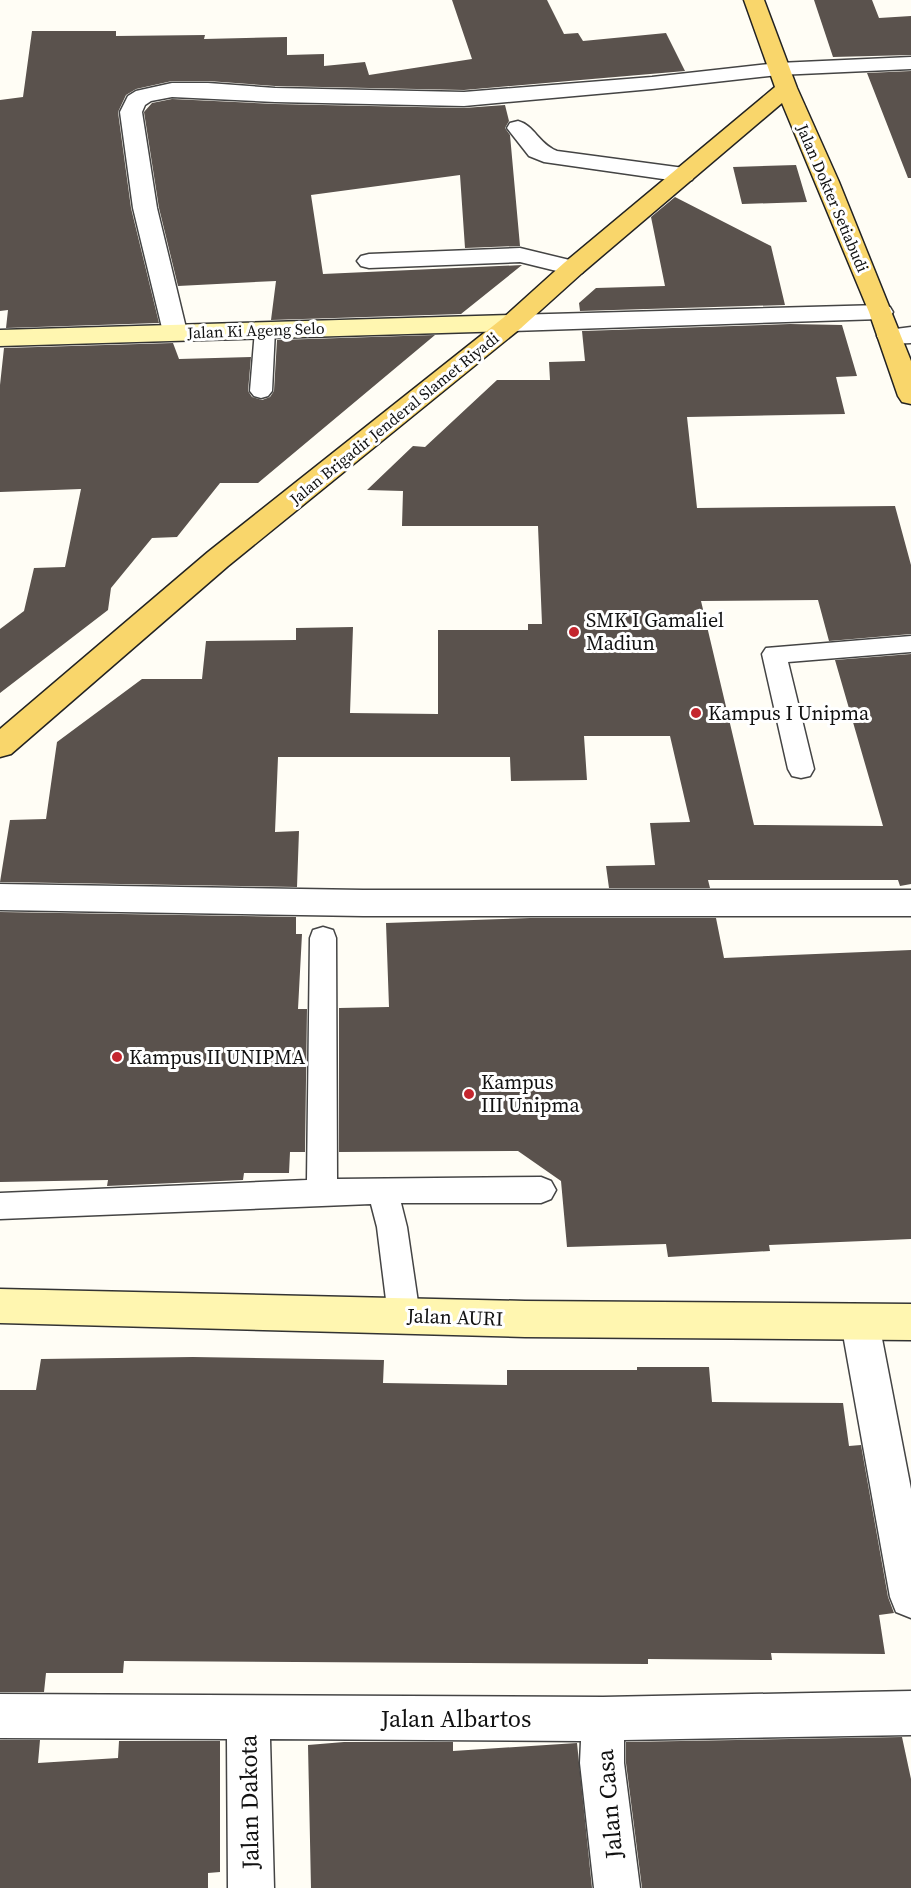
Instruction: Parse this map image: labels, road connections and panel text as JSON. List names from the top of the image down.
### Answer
{
  "streets": {
    "main road": ["Jalan Dokter Setiabudi", "Jalan Brigadir Jenderal Slamet Riyadi"],
    "street": [
      "Jalan Ki Ageng Selo",
      "Jalan AURI",
      "Jalan Albartos",
      "Jalan Dakota",
      "Jalan Casa"
    ]
  },
  "crossings": [
    ["Jalan Dokter Setiabudi", "Jalan Brigadir Jenderal Slamet Riyadi"],
    ["Jalan Ki Ageng Selo", "Jalan Brigadir Jenderal Slamet Riyadi"],
    ["Jalan Albartos", "Jalan Dakota"],
    ["Jalan Albartos", "Jalan Casa"]
  ],
  "places": [
    "SMK I Gamaliel Madiun",
    "Kampus I Unipma",
    "Kampus II UNIPMA",
    "Kampus III Unipma"
  ]
}
